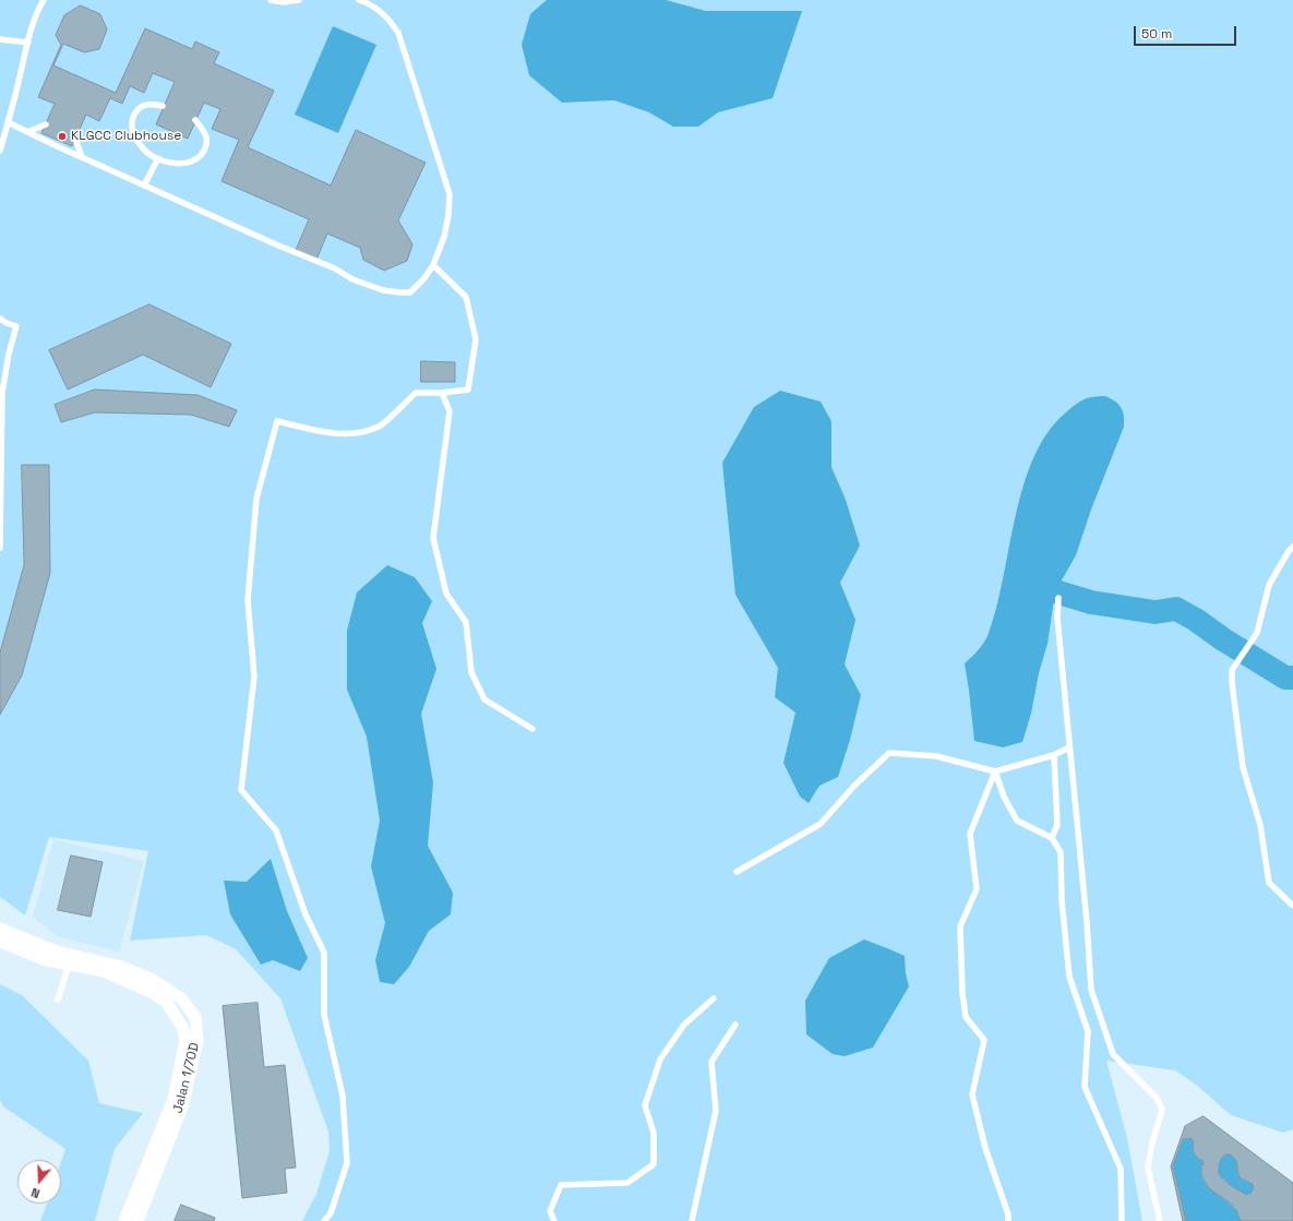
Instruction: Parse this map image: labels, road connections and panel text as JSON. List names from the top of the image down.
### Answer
{
  "streets": {
    "street": ["Jalan 1/70D"]
  },
  "places": ["KLGCC Clubhouse"],
  "scale_bar": "50 m",
  "north": "bottom"
}
